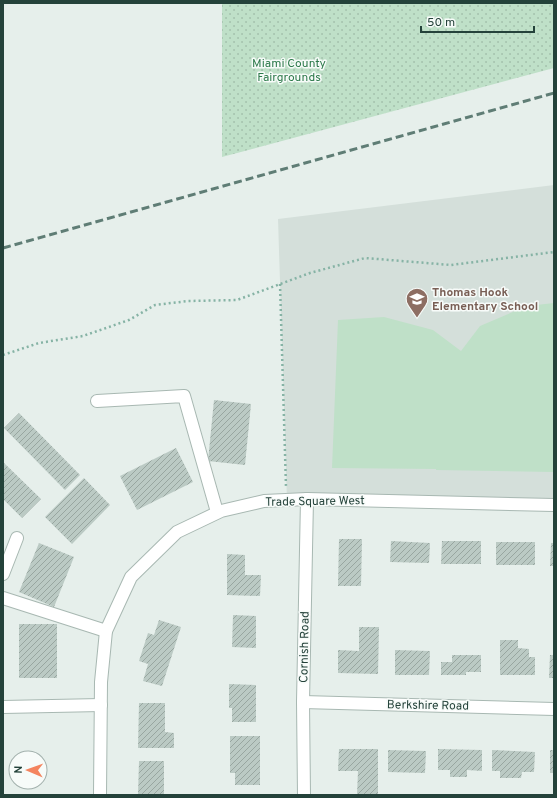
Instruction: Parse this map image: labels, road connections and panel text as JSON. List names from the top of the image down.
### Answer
{
  "streets": {
    "street": ["Trade Square West", "Cornish Road", "Berkshire Road"]
  },
  "crossings": [
    ["Trade Square West", "Cornish Road"],
    ["Cornish Road", "Berkshire Road"]
  ],
  "parks": ["Miami County Fairgrounds"],
  "places": {
    "school or university": ["Thomas Hook Elementary School"]
  },
  "scale_bar": "50 m",
  "north": "left"
}
